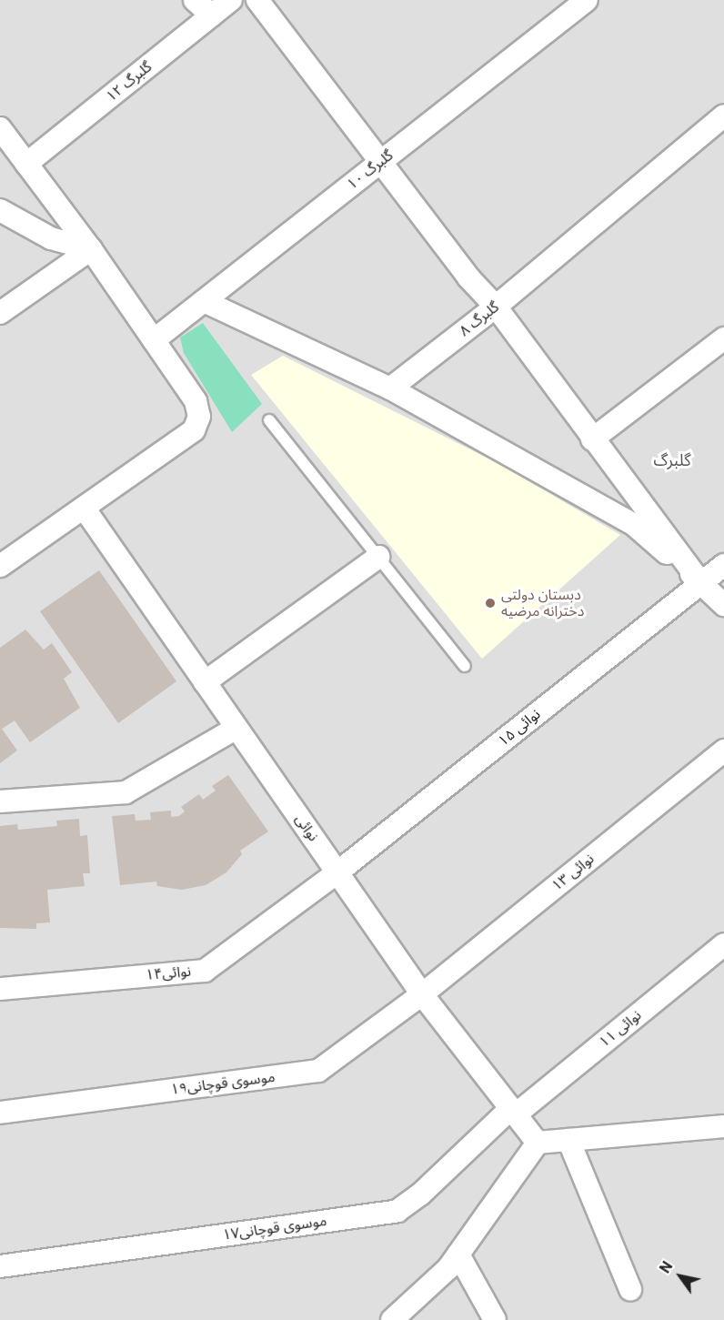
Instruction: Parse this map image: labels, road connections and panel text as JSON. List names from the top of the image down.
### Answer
{
  "streets": {
    "street": [
      "گلبرگ ۱۲",
      "گلبرگ ۱۰",
      "گلبرگ ۸",
      "نوائی ۱۵",
      "نوائی",
      "نوائی ۱۳",
      "نوائی۱۴",
      "نوائی ۱۱",
      "موسوی قوچانی۱۹",
      "موسوی قوچانی۱۷"
    ]
  },
  "crossings": [
    ["نوائی ۱۵", "نوائی"],
    ["نوائی ۱۵", "نوائی۱۴"],
    ["نوائی", "نوائی ۱۳"],
    ["نوائی", "نوائی۱۴"],
    ["نوائی", "نوائی ۱۱"],
    ["نوائی", "موسوی قوچانی۱۹"],
    ["نوائی", "موسوی قوچانی۱۷"],
    ["نوائی ۱۳", "موسوی قوچانی۱۹"],
    ["نوائی ۱۱", "موسوی قوچانی۱۷"]
  ],
  "districts": ["گلبرگ"],
  "places": ["دبستان دولتی دخترانه مرضیه"],
  "north": "top left"
}
